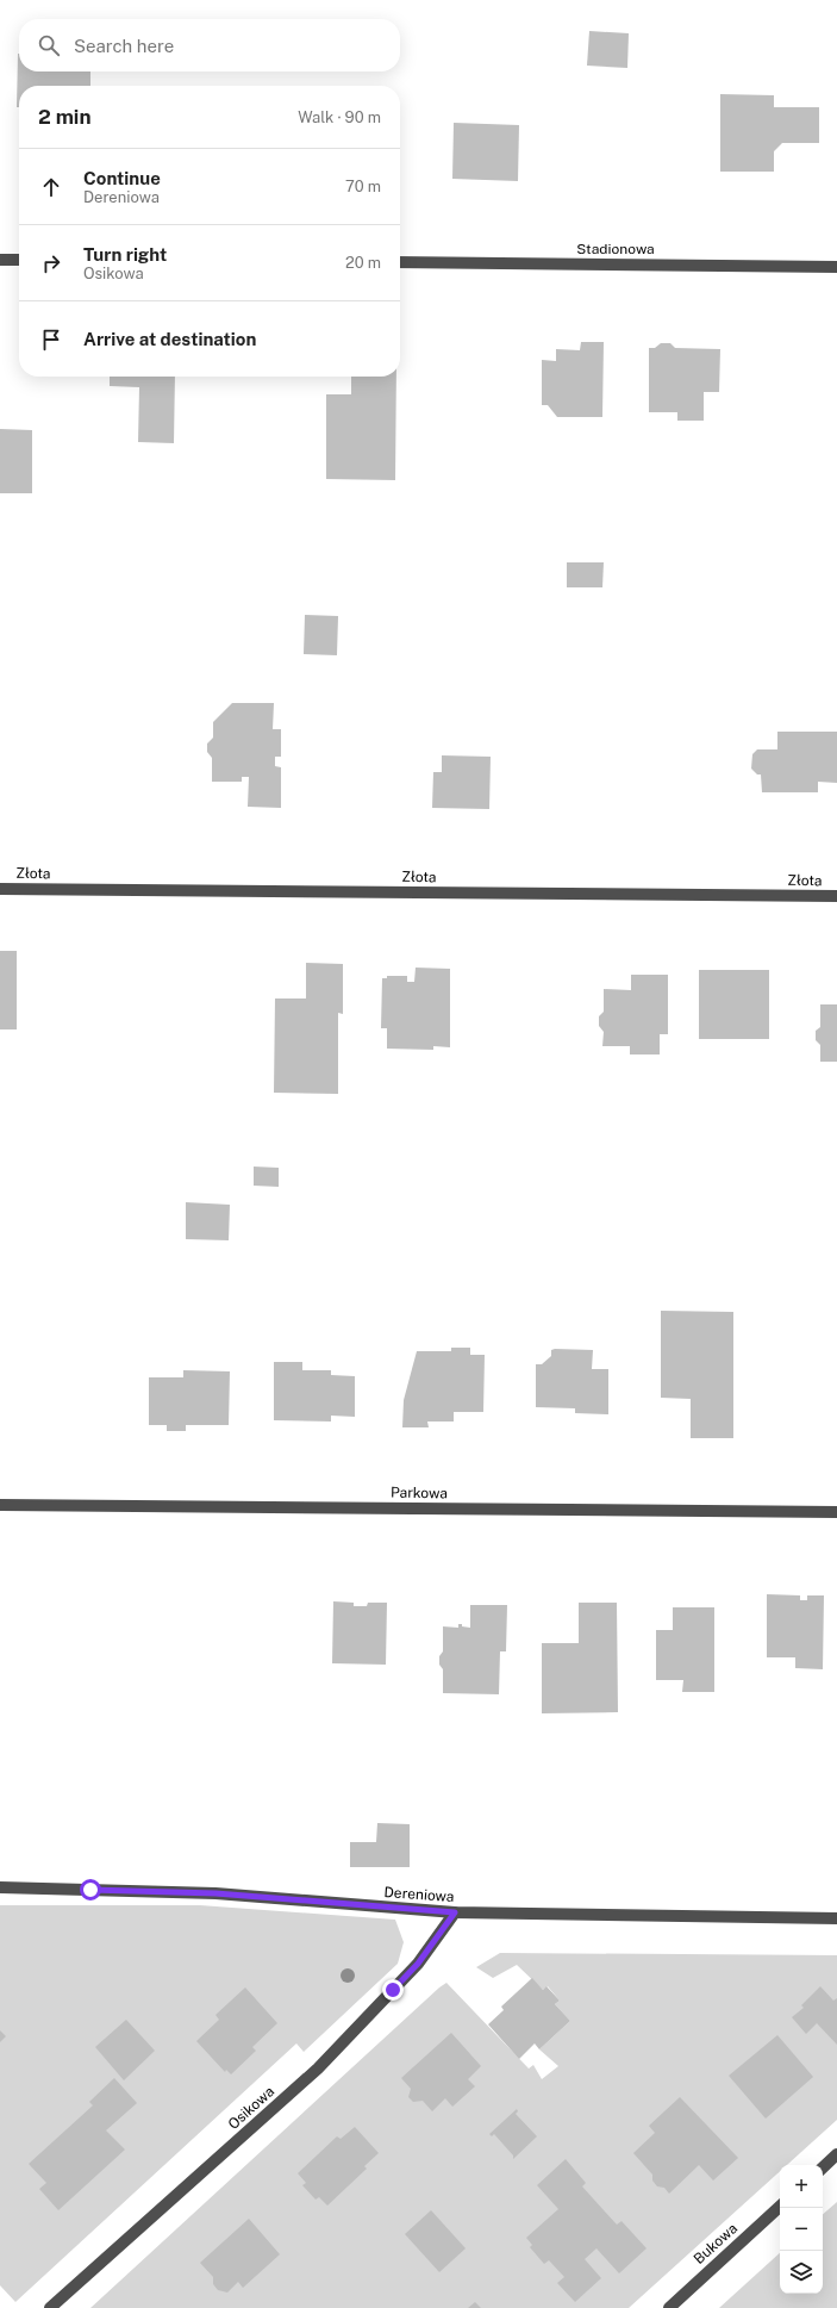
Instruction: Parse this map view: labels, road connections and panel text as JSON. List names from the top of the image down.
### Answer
{
  "streets": {
    "street": [
      "Stadionowa",
      "Złota",
      "Parkowa",
      "Dereniowa",
      "Osikowa",
      "Bukowa"
    ]
  },
  "crossings": [
    ["Dereniowa", "Osikowa"]
  ],
  "page": {
    "search": "Search here",
    "heading": ["2 min", "Walk · 90 m"],
    "list": [
      ["Continue", "Dereniowa", "70 m"],
      ["Turn right", "Osikowa", "20 m"],
      "Arrive at destination"
    ],
    "map_buttons": ["+", "−"]
  }
}
